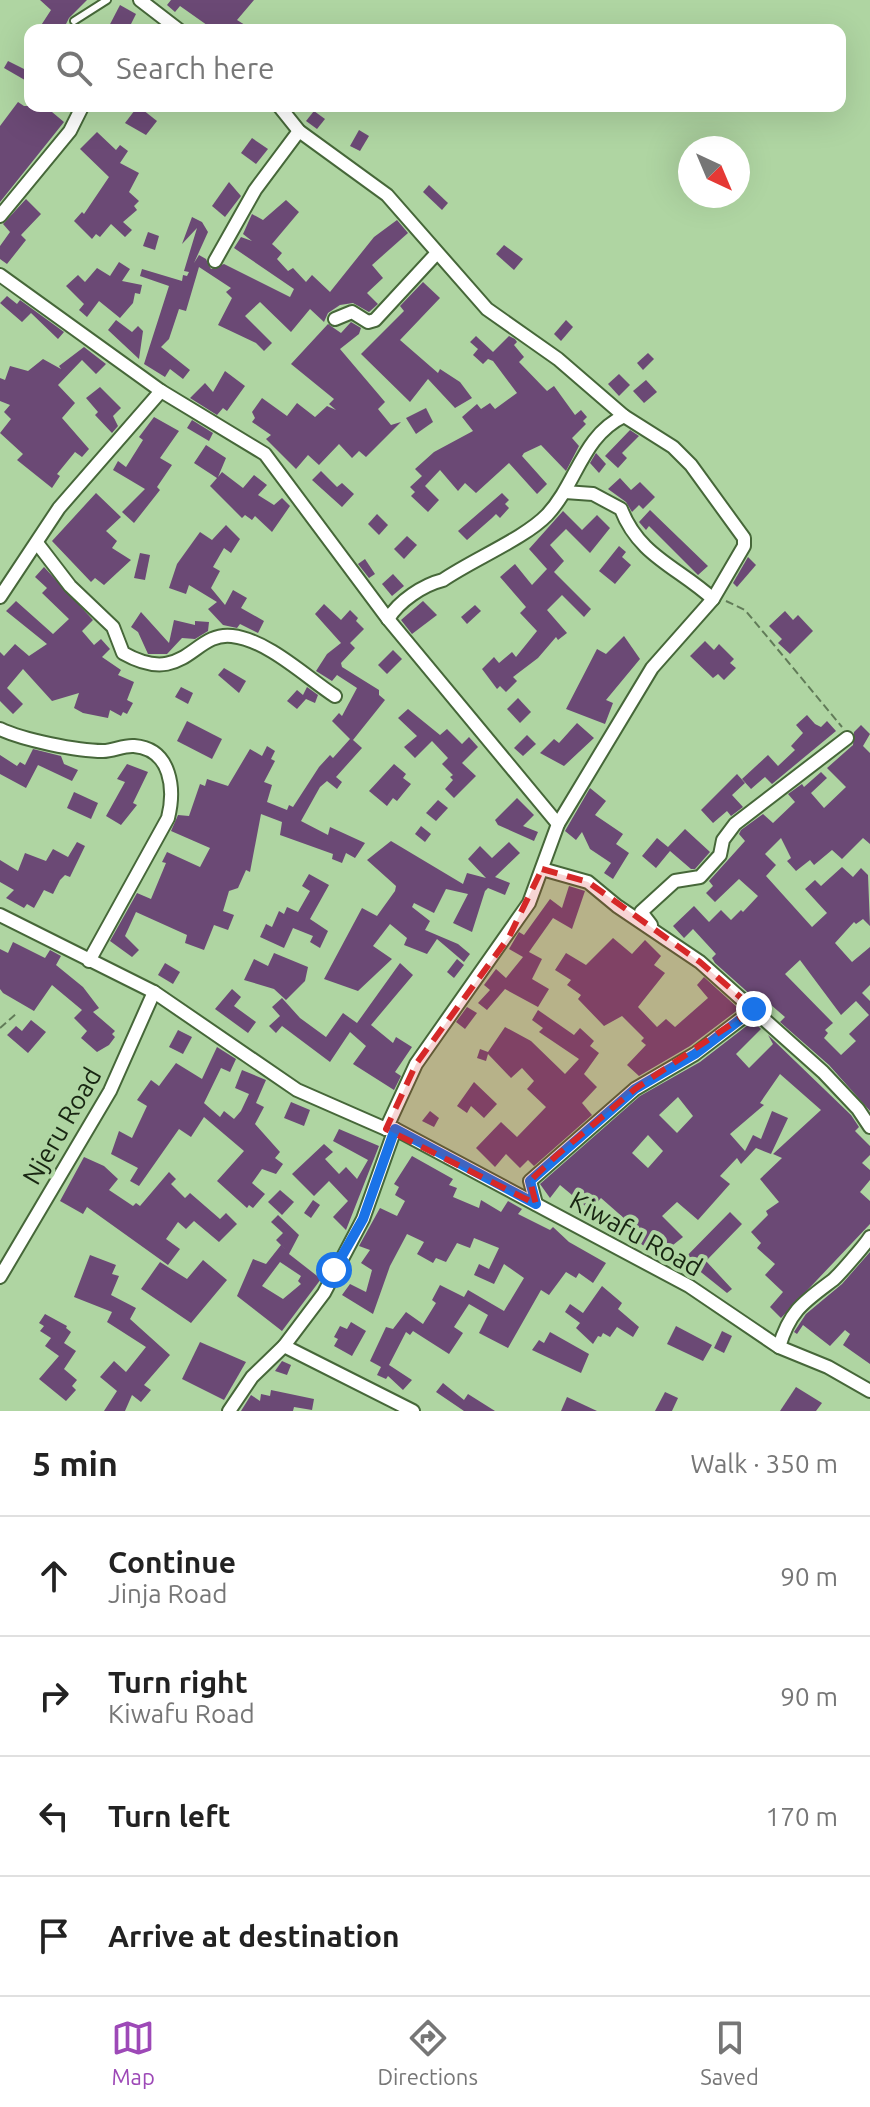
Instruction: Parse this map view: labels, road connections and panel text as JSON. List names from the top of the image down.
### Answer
{
  "streets": {
    "street": ["Njeru Road", "Kiwafu Road"]
  },
  "crossings": [
    ["Njeru Road", "Kiwafu Road"]
  ],
  "north": "bottom right",
  "page": {
    "search": "Search here",
    "heading": ["5 min", "Walk · 350 m"],
    "list": [
      ["Continue", "Jinja Road", "90 m"],
      ["Turn right", "Kiwafu Road", "90 m"],
      ["Turn left", "170 m"],
      "Arrive at destination"
    ],
    "nav": ["Map", "Directions", "Saved"]
  }
}
